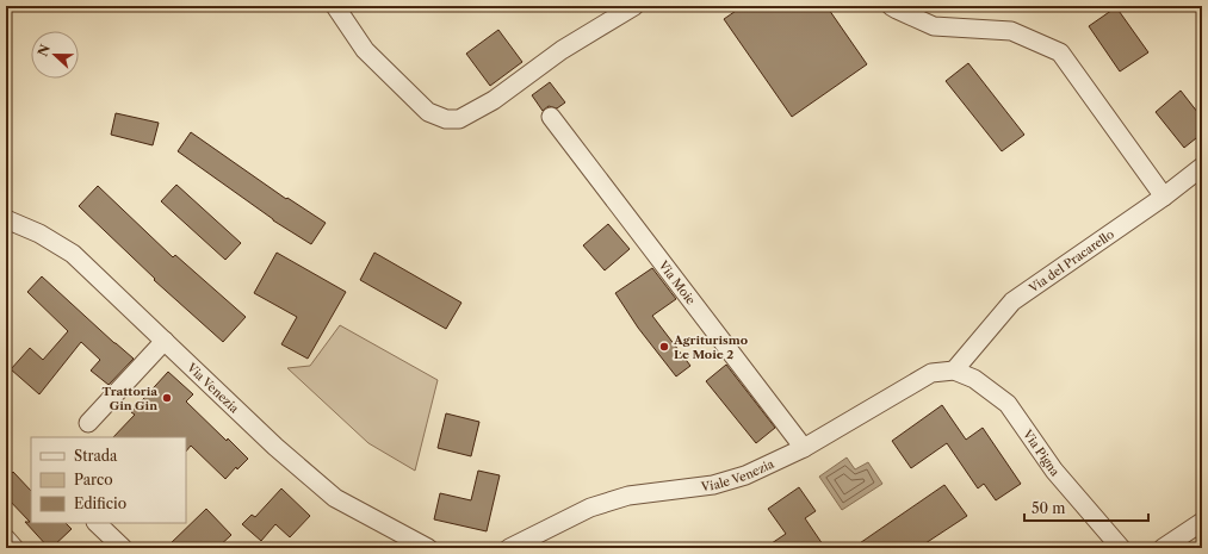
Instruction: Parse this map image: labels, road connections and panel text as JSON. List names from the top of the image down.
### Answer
{
  "streets": {
    "street": [
      "Via del Pracarello",
      "Via Moie",
      "Via Venezia",
      "Via Pigna",
      "Viale Venezia"
    ]
  },
  "crossings": [
    ["Via del Pracarello", "Via Pigna"],
    ["Via del Pracarello", "Viale Venezia"],
    ["Via Moie", "Viale Venezia"],
    ["Via Pigna", "Viale Venezia"]
  ],
  "places": ["Agriturismo Le Moie 2", "Trattoria Gin Gin"],
  "legend": ["Strada", "Parco", "Edificio"],
  "scale_bar": "50 m",
  "north": "left"
}
